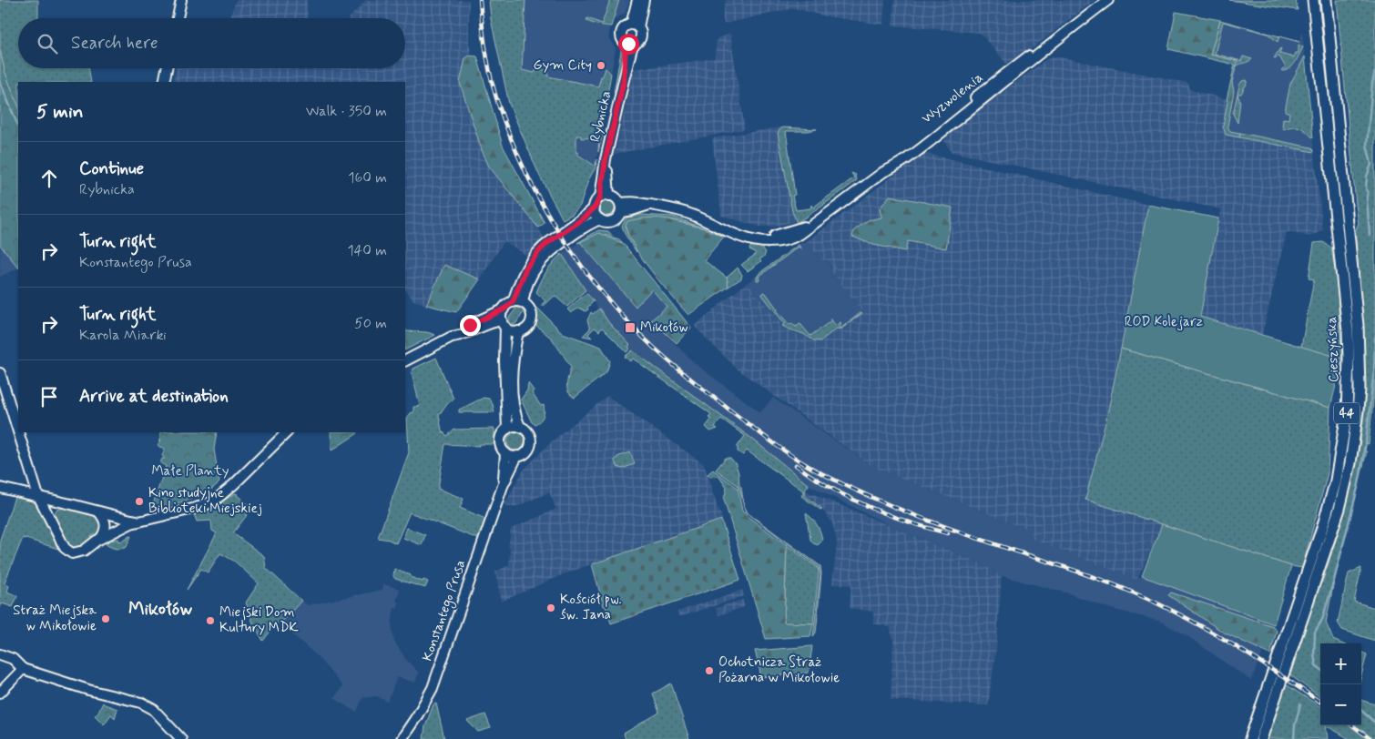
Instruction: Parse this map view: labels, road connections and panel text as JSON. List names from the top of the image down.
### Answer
{
  "streets": {
    "main road": ["Cieszyńska", "44"],
    "street": ["Wyzwolenia", "Rybnicka", "Konstantego Prusa"]
  },
  "crossings": [
    ["Wyzwolenia", "Rybnicka"]
  ],
  "districts": ["Mikołów"],
  "parks": ["ROD Kolejarz", "Małe Planty"],
  "places": {
    "other": [
      "Gym City",
      "Kino studyjne Biblioteki Miejskiej",
      "Kościół pw. św. Jana",
      "Straż Miejska w Mikołowie",
      "Miejski Dom Kultury MDK",
      "Ochotnicza Straż Pożarna w Mikołowie"
    ],
    "transit": ["Mikołów"]
  },
  "page": {
    "search": "Search here",
    "heading": ["5 min", "Walk · 350 m"],
    "list": [
      ["Continue", "Rybnicka", "160 m"],
      ["Turn right", "Konstantego Prusa", "140 m"],
      ["Turn right", "Karola Miarki", "50 m"],
      "Arrive at destination"
    ],
    "map_buttons": ["+", "−"]
  }
}
